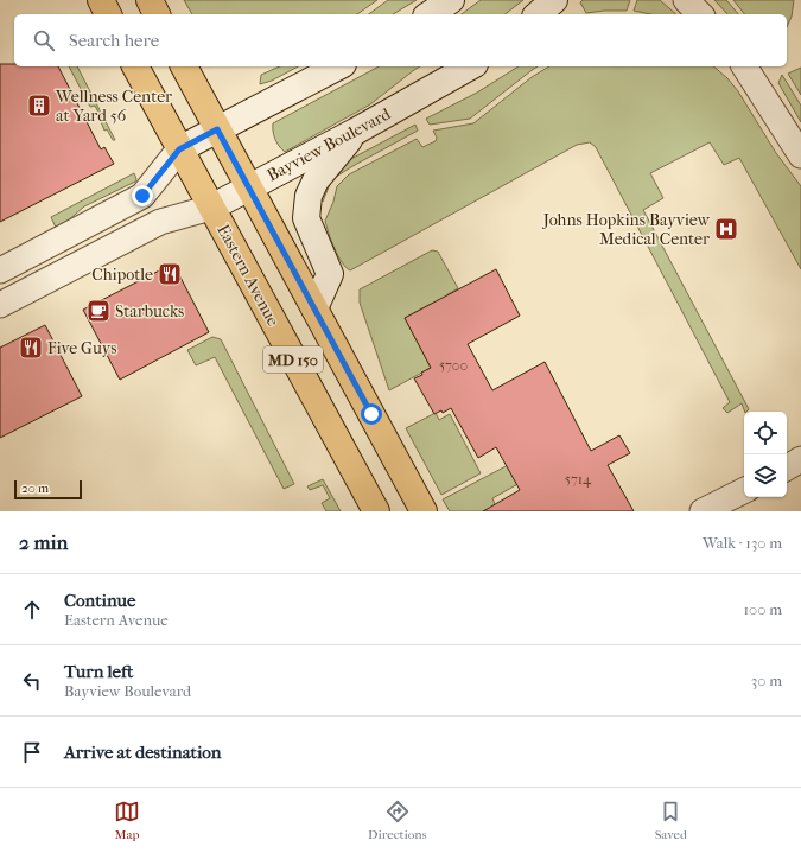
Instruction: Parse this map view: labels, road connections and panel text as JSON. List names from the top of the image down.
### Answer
{
  "streets": {
    "main road": ["Eastern Avenue", "MD 150"],
    "street": ["Bayview Boulevard"]
  },
  "crossings": [
    ["Bayview Boulevard", "Eastern Avenue"],
    ["Bayview Boulevard", "MD 150"]
  ],
  "places": {
    "building": ["Wellness Center at Yard 56"],
    "hospital": ["Johns Hopkins Bayview Medical Center"],
    "restaurant": ["Chipotle", "Five Guys"],
    "cafe": ["Starbucks"]
  },
  "house_numbers": ["5700", "5714"],
  "scale_bar": "20 m",
  "page": {
    "search": "Search here",
    "scale": "20 m",
    "heading": ["2 min", "Walk · 130 m"],
    "list": [
      ["Continue", "Eastern Avenue", "100 m"],
      ["Turn left", "Bayview Boulevard", "30 m"],
      "Arrive at destination"
    ],
    "nav": ["Map", "Directions", "Saved"]
  }
}
